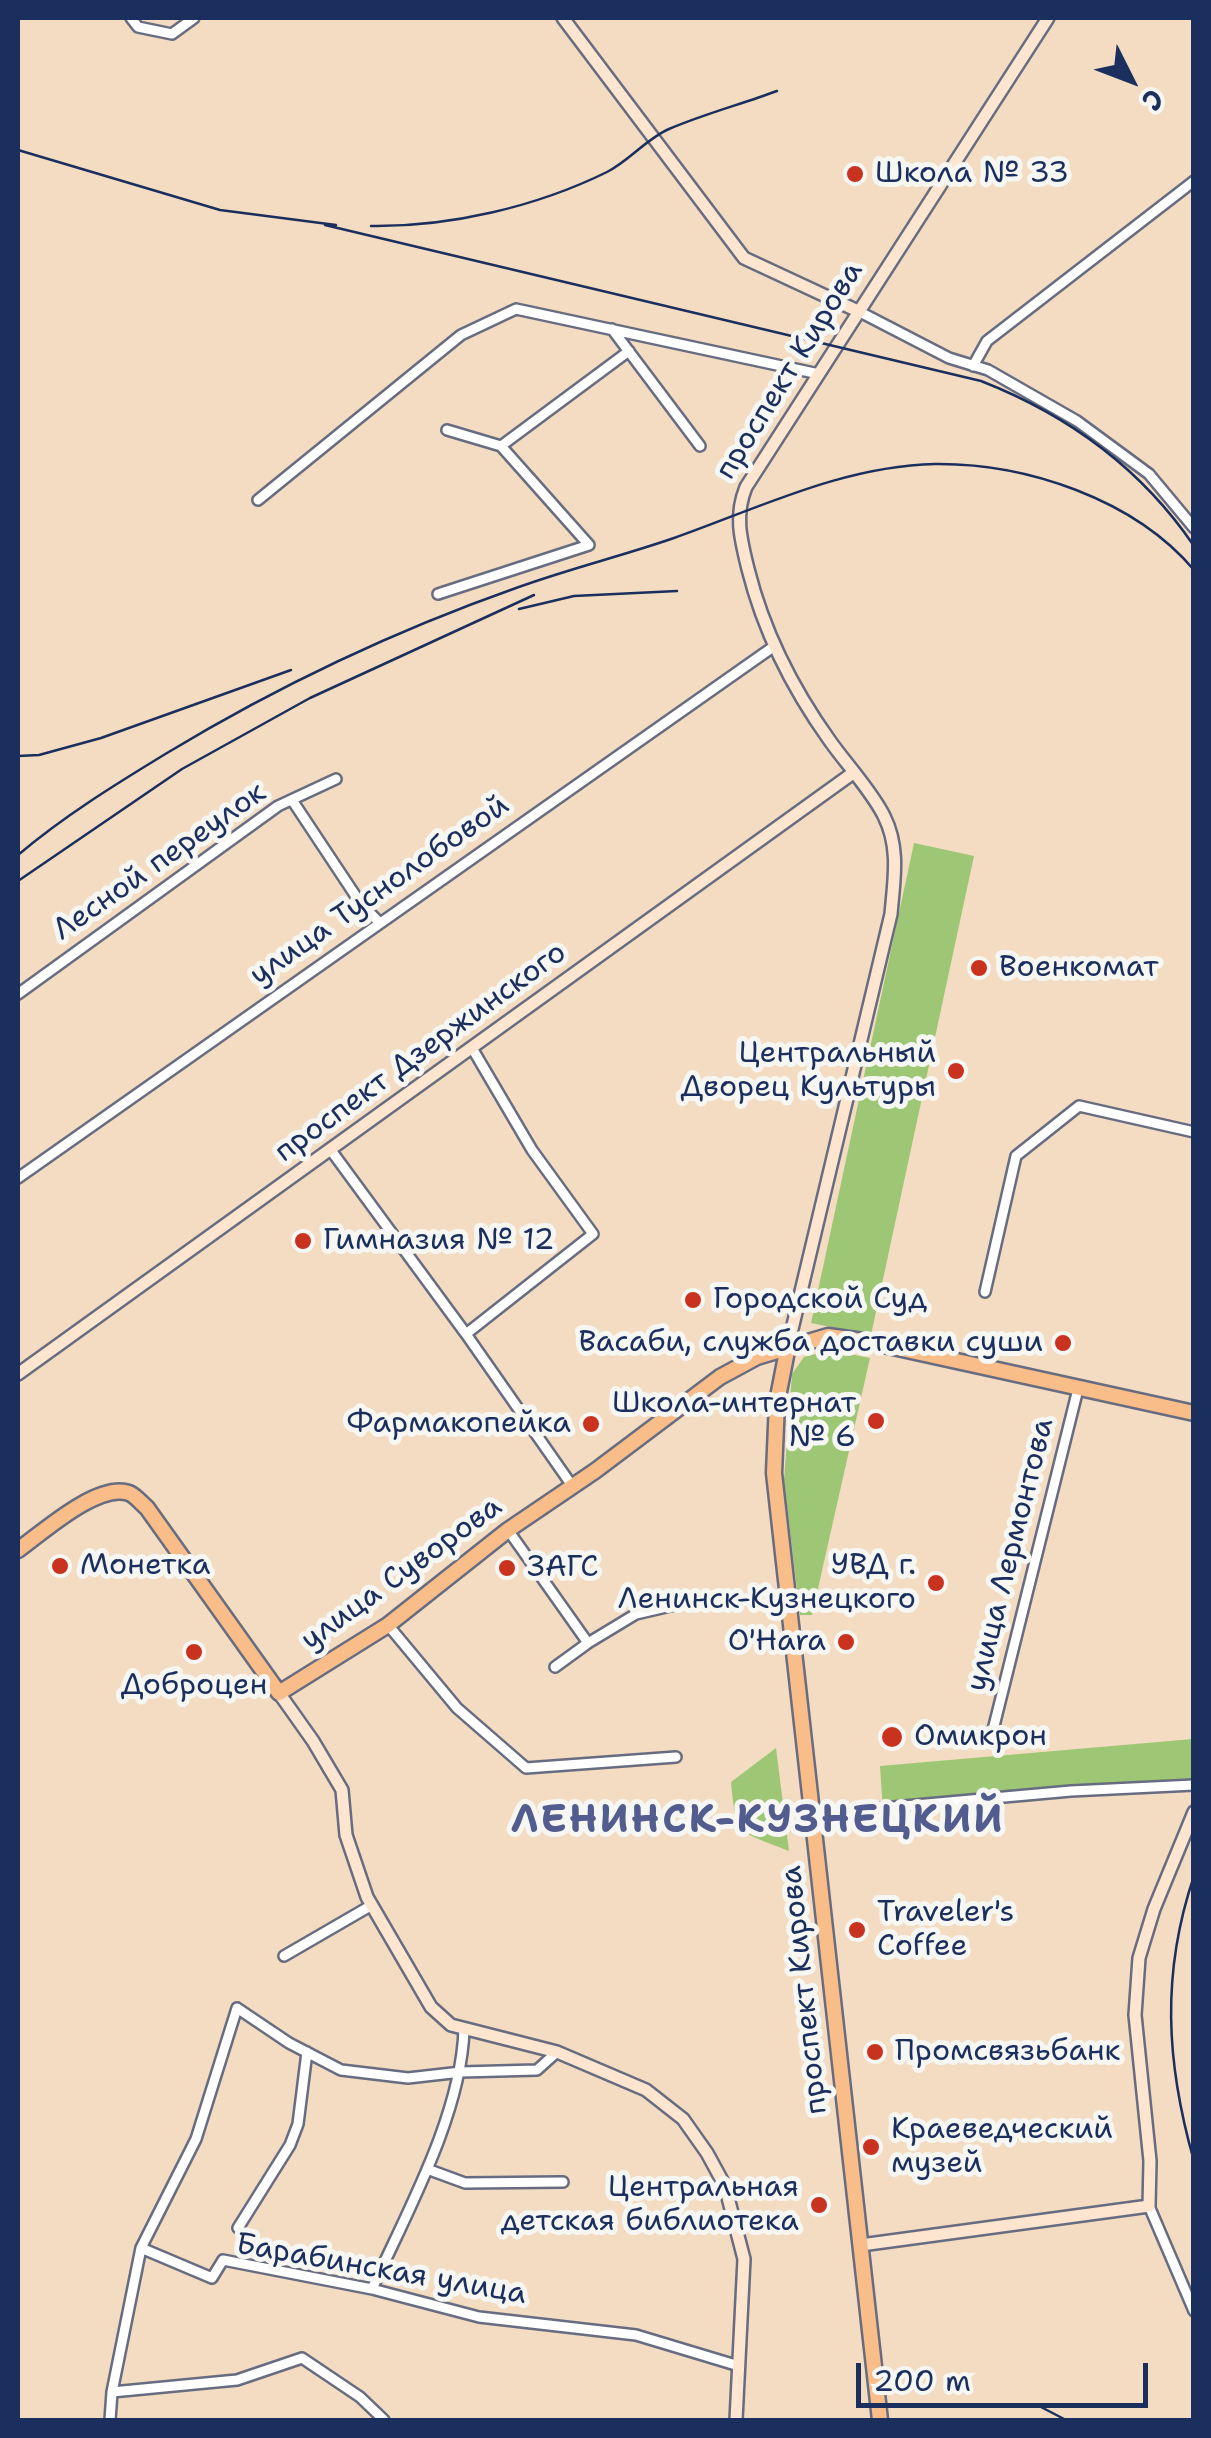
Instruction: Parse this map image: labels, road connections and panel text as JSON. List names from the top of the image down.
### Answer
{
  "streets": {
    "main road": ["проспект Кирова", "улица Суворова"],
    "street": [
      "Лесной переулок",
      "улица Туснолобовой",
      "проспект Дзержинского",
      "улица Лермонтова",
      "Барабинская улица"
    ]
  },
  "crossings": [
    ["проспект Кирова", "улица Туснолобовой"],
    ["проспект Кирова", "проспект Дзержинского"],
    ["проспект Кирова", "улица Суворова"],
    ["улица Лермонтова", "улица Суворова"]
  ],
  "districts": ["ЛЕНИНСК-КУЗНЕЦКИЙ"],
  "places": [
    "Школа № 33",
    "Военкомат",
    "Центральный Дворец Культуры",
    "Гимназия № 12",
    "Городской Суд",
    "Васаби, служба доставки суши",
    "Школа-интернат № 6",
    "Фармакопейка",
    "Монетка",
    "ЗАГС",
    "УВД г. Ленинск-Кузнецкого",
    "O'Hara",
    "Доброцен",
    "Омикрон",
    "Traveler's Coffee",
    "Промсвязьбанк",
    "Краеведческий музей",
    "Центральная детская библиотека"
  ],
  "scale_bar": "200 m",
  "north": "bottom right"
}
